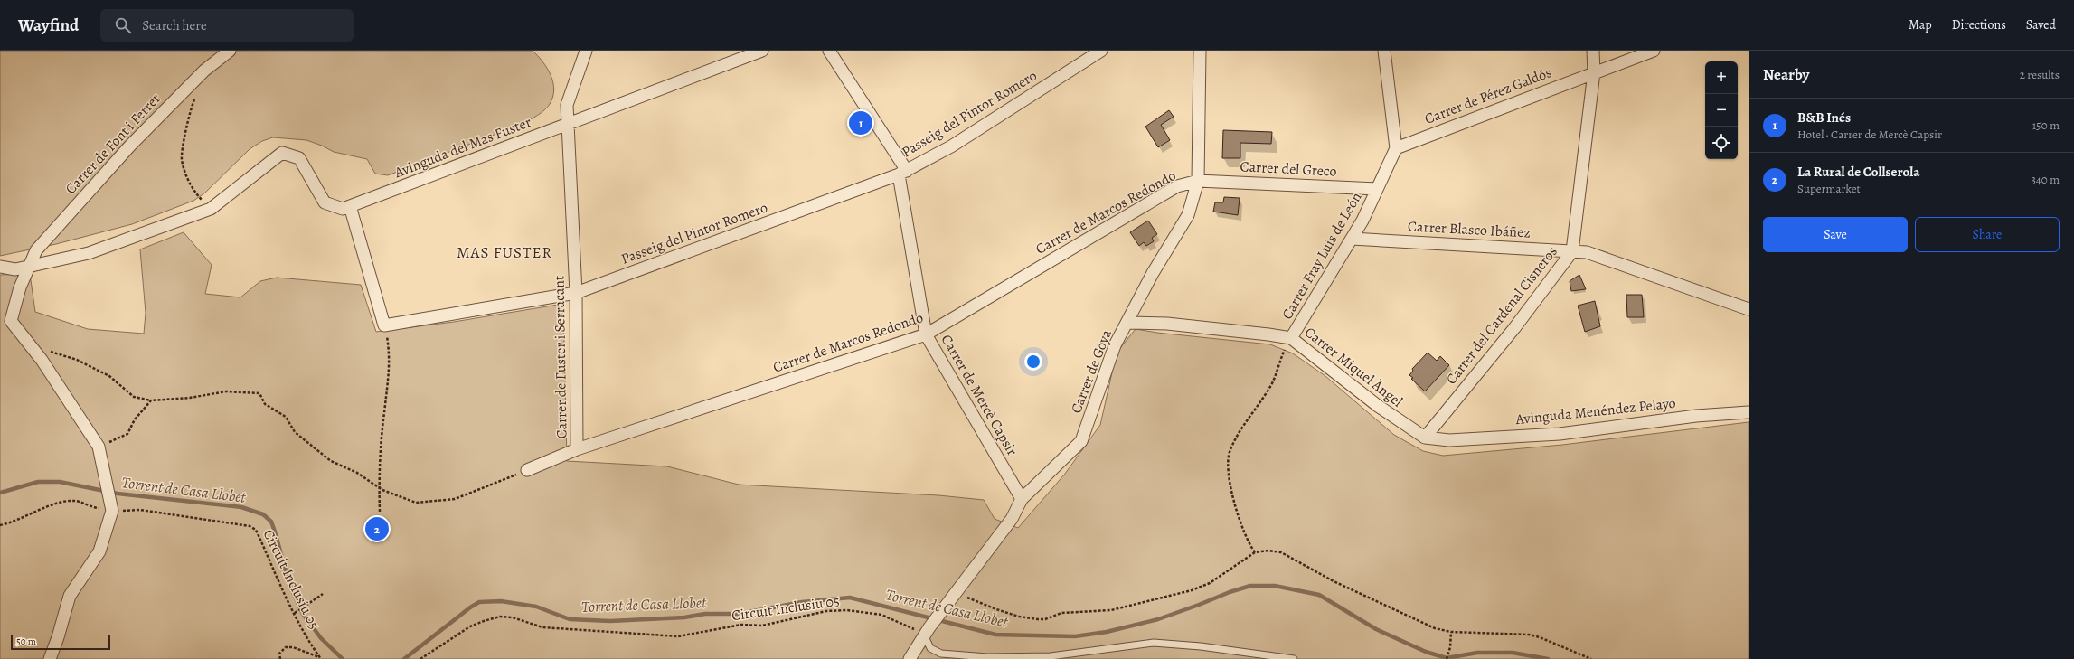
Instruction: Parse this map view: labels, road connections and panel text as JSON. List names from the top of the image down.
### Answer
{
  "streets": {
    "street": [
      "Carrer de Pérez Galdós",
      "Passeig del Pintor Romero",
      "Carrer de Font i Ferrer",
      "Avinguda del Mas Fuster",
      "Carrer del Greco",
      "Carrer de Marcos Redondo",
      "Carrer Blasco Ibáñez",
      "Carrer Fray Luis de León",
      "Carrer del Cardenal Cisneros",
      "Carrer de Fuster i Serracant",
      "Carrer Miquel Àngel",
      "Carrer de Goya",
      "Carrer de Mercè Capsir",
      "Avinguda Menéndez Pelayo"
    ],
    "path": ["Circuit Inclusiu 05"]
  },
  "crossings": [
    ["Carrer de Pérez Galdós", "Carrer Fray Luis de León"],
    ["Carrer de Pérez Galdós", "Carrer del Cardenal Cisneros"],
    ["Passeig del Pintor Romero", "Carrer de Fuster i Serracant"],
    ["Passeig del Pintor Romero", "Carrer de Mercè Capsir"],
    ["Avinguda del Mas Fuster", "Carrer de Fuster i Serracant"],
    ["Carrer del Greco", "Carrer de Marcos Redondo"],
    ["Carrer del Greco", "Carrer Fray Luis de León"],
    ["Carrer del Greco", "Carrer de Goya"],
    ["Carrer de Marcos Redondo", "Carrer de Fuster i Serracant"],
    ["Carrer de Marcos Redondo", "Carrer de Goya"],
    ["Carrer de Marcos Redondo", "Carrer de Mercè Capsir"],
    ["Carrer Blasco Ibáñez", "Carrer Fray Luis de León"],
    ["Carrer Blasco Ibáñez", "Carrer del Cardenal Cisneros"],
    ["Carrer Fray Luis de León", "Carrer Miquel Àngel"],
    ["Carrer del Cardenal Cisneros", "Carrer Miquel Àngel"],
    ["Carrer del Cardenal Cisneros", "Avinguda Menéndez Pelayo"],
    ["Carrer Miquel Àngel", "Carrer de Goya"],
    ["Carrer Miquel Àngel", "Avinguda Menéndez Pelayo"],
    ["Carrer de Goya", "Carrer de Mercè Capsir"],
    ["Carrer de Goya", "Circuit Inclusiu 05"]
  ],
  "districts": ["MAS FUSTER"],
  "water": ["Torrent de Casa Llobet"],
  "scale_bar": "50 m",
  "page": {
    "header": "Wayfind",
    "search": "Search here",
    "nav": ["Map", "Directions", "Saved"],
    "heading": ["Nearby", "2 results"],
    "map_buttons": ["+", "−"],
    "list": [
      {
        "mark": "1",
        "name": "B&B Inés",
        "note": "Hotel · Carrer de Mercè Capsir",
        "value": "150 m"
      },
      {
        "mark": "2",
        "name": "La Rural de Collserola",
        "note": "Supermarket",
        "value": "340 m"
      }
    ],
    "pins": ["1", "2"],
    "buttons": ["Save", "Share"],
    "scale": "50 m"
  }
}
